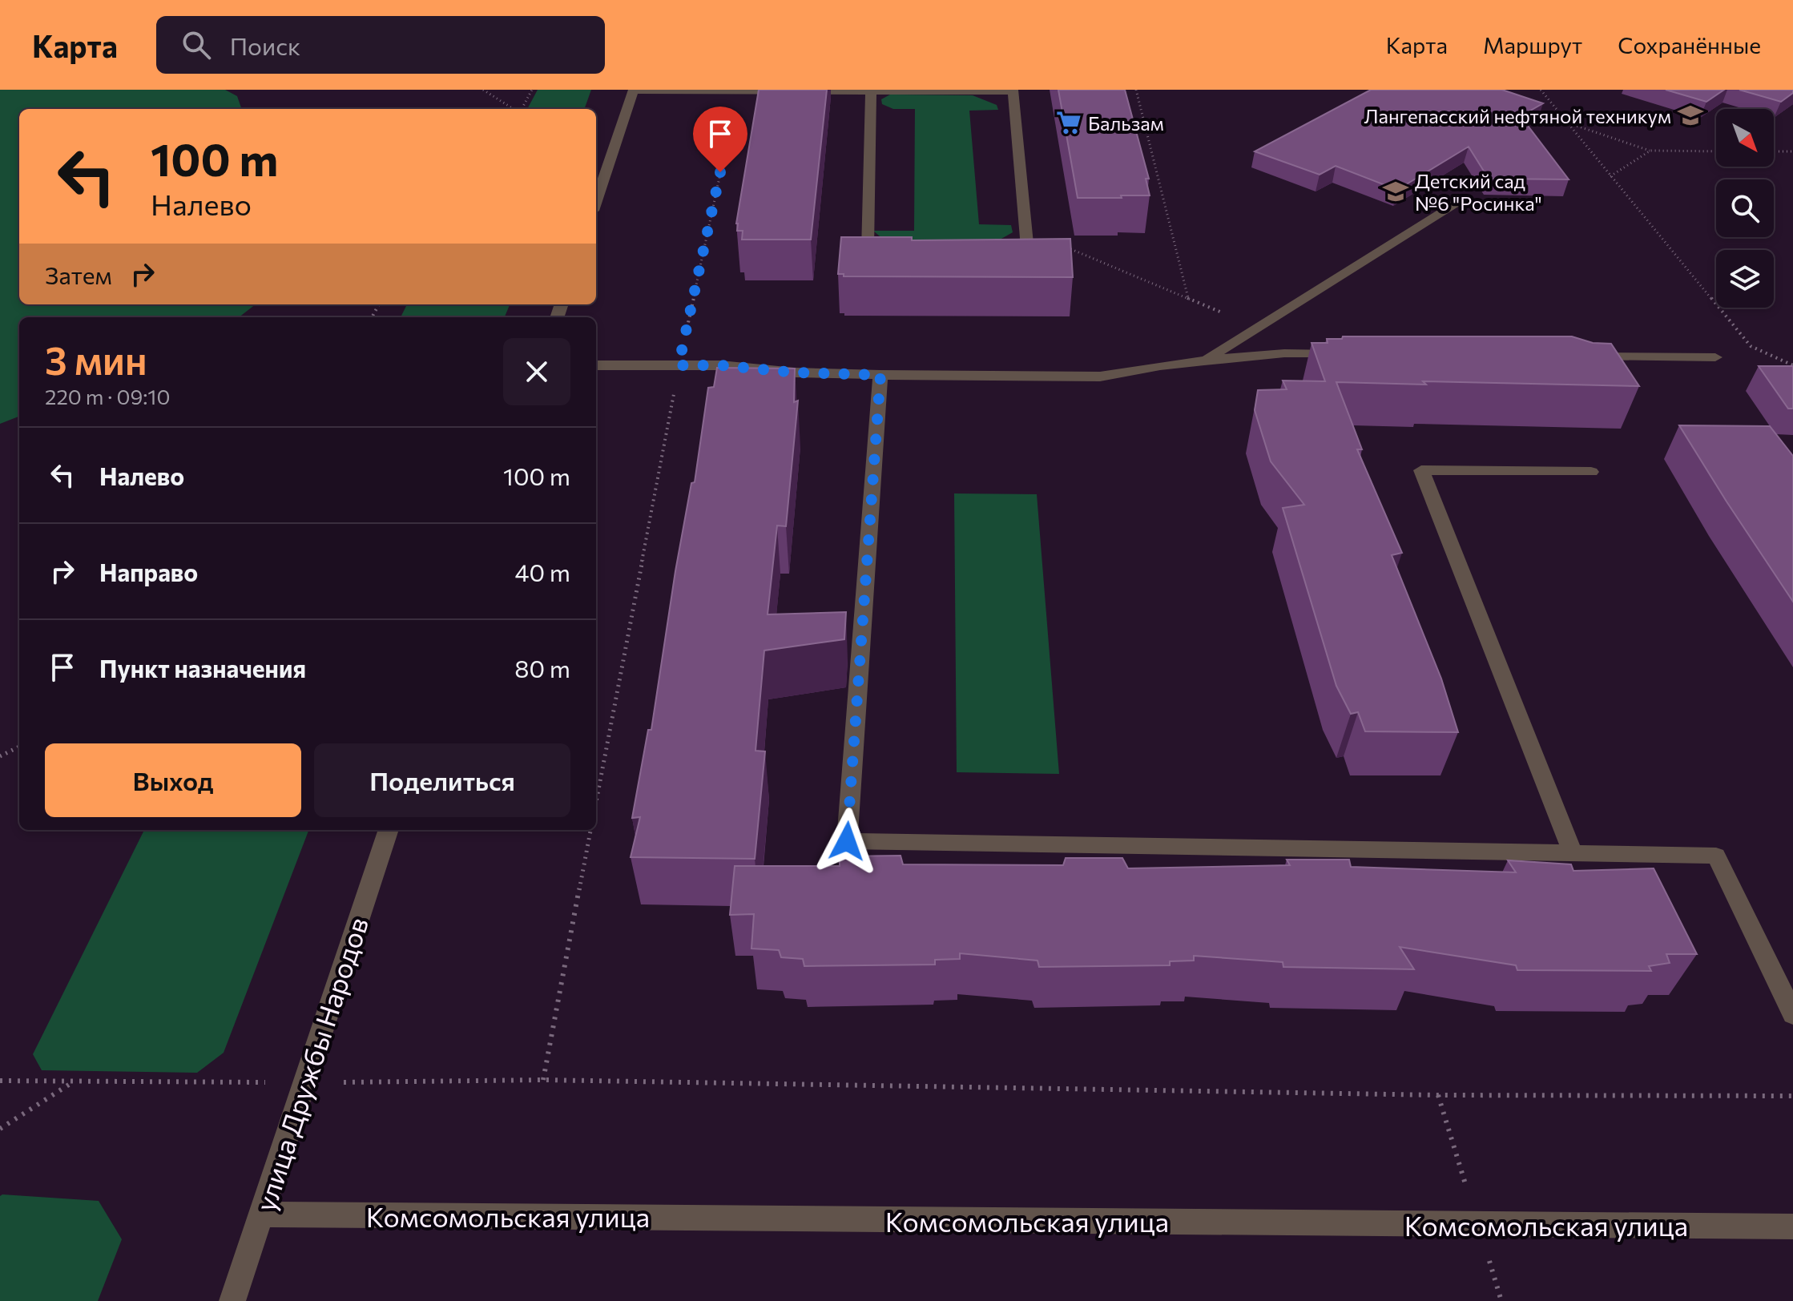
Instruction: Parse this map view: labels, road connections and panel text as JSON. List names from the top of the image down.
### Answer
{
  "streets": {
    "street": ["улица Дружбы Народов", "Комсомольская улица"]
  },
  "crossings": [
    ["улица Дружбы Народов", "Комсомольская улица"]
  ],
  "places": {
    "school or university": ["Лангепасский нефтяной техникум", "Детский сад №6 \"Росинка\""],
    "supermarket": ["Бальзам"]
  },
  "north": "bottom right",
  "page": {
    "header": "Карта",
    "search": "Поиск",
    "nav": ["Карта", "Маршрут", "Сохранённые"],
    "turn": ["100 m", "Налево"],
    "then": "Затем",
    "heading": ["3 мин", "220 m · 09:10"],
    "list": [
      {
        "name": "Налево",
        "value": "100 m"
      },
      {
        "name": "Направо",
        "value": "40 m"
      },
      {
        "name": "Пункт назначения",
        "value": "80 m"
      }
    ],
    "buttons": ["Выход", "Поделиться"]
  }
}
